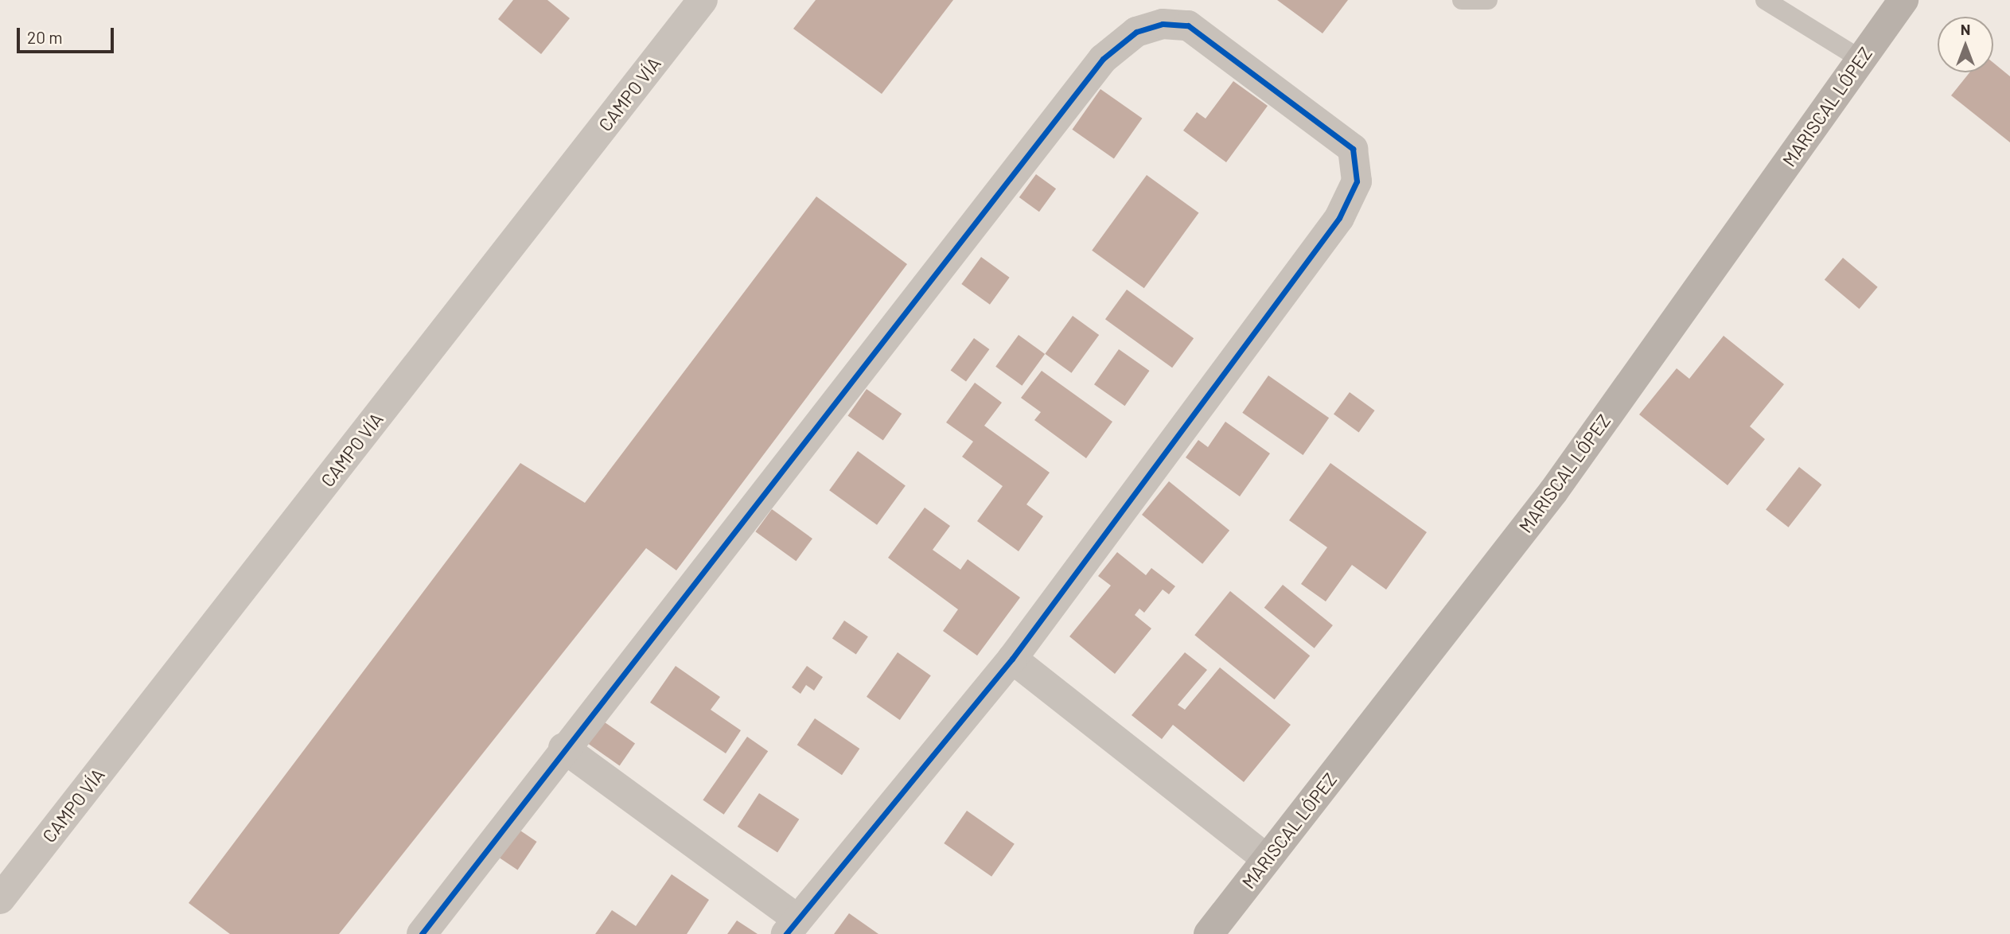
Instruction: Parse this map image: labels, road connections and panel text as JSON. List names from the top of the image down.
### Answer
{
  "streets": {
    "street": ["CAMPO VÍA", "MARISCAL LÓPEZ"]
  },
  "scale_bar": "20 m",
  "north": "top"
}
